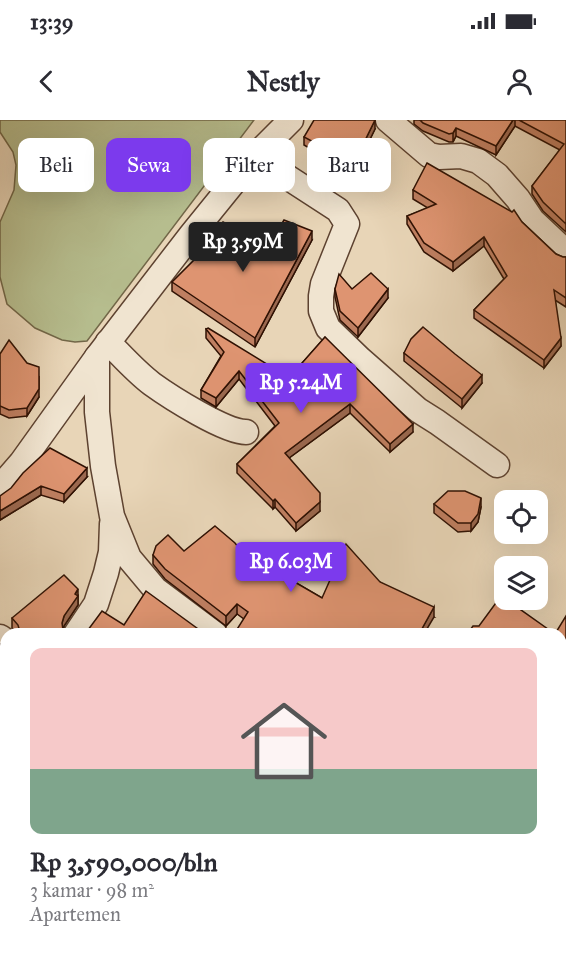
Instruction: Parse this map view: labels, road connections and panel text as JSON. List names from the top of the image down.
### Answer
{
  "page": {
    "status": "13:39",
    "header": "Nestly",
    "chip": [
      "Beli",
      "Sewa",
      "Filter",
      "Baru"
    ],
    "price": ["Rp 3.59M", "Rp 5.24M", "Rp 6.03M"],
    "list": [
      {
        "name": "Rp 3,590,000/bln",
        "note": "3 kamar · 98 m² · Apartemen"
      }
    ]
  }
}
